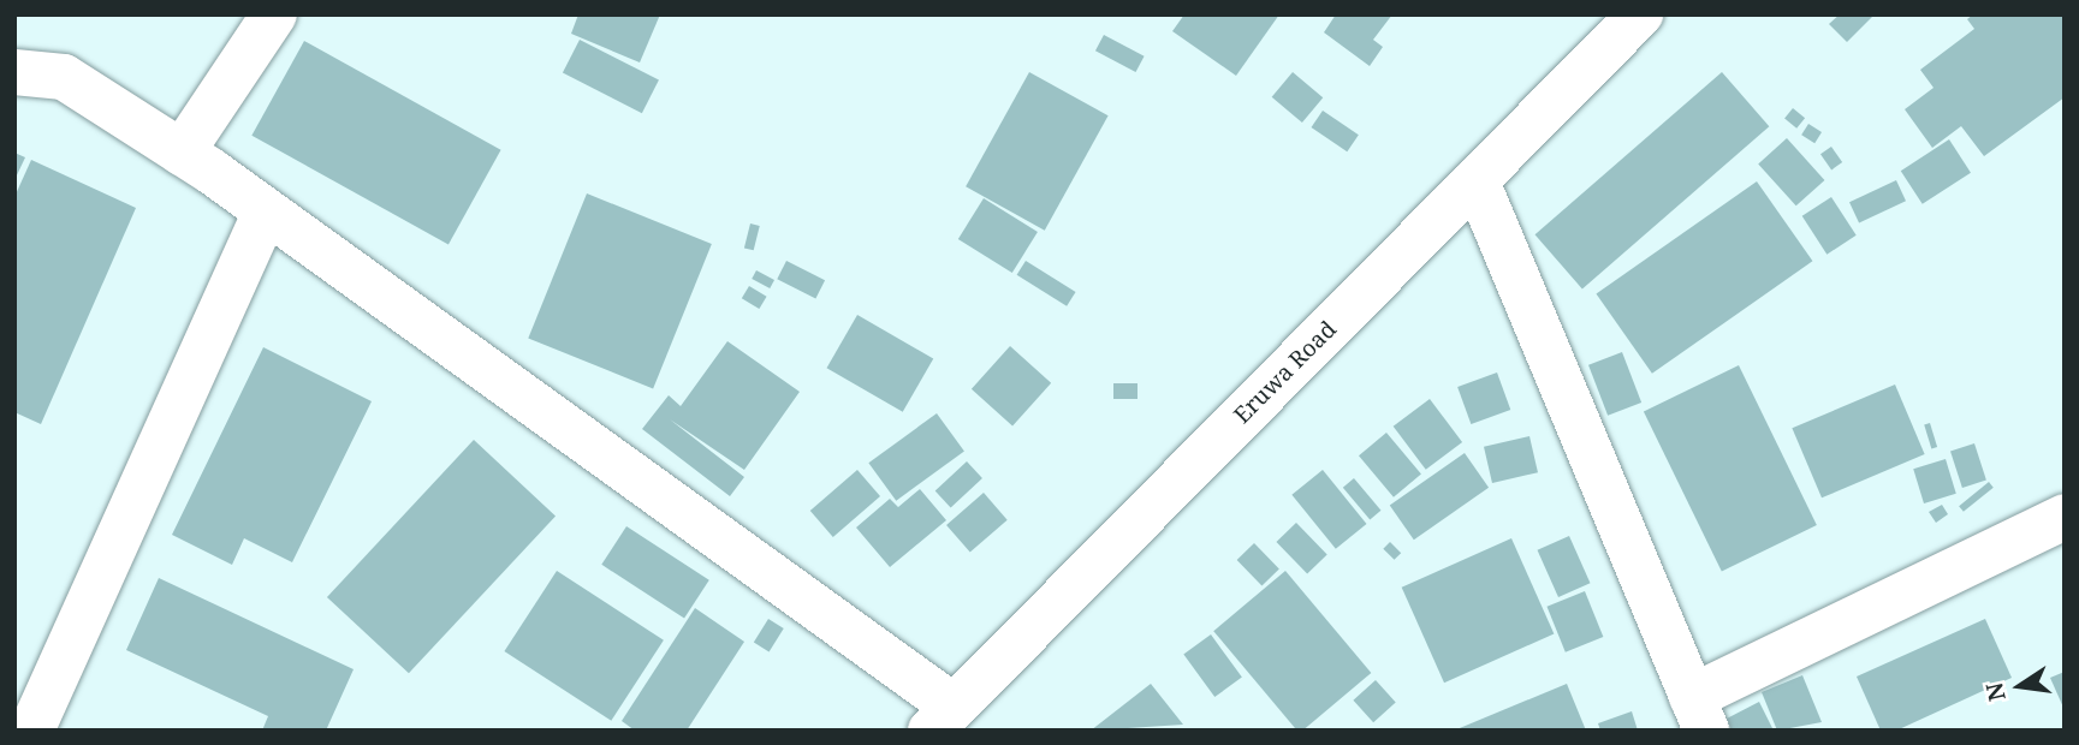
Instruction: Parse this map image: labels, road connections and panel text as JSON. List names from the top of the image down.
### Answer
{
  "streets": {
    "street": ["Eruwa Road"]
  },
  "north": "left"
}
